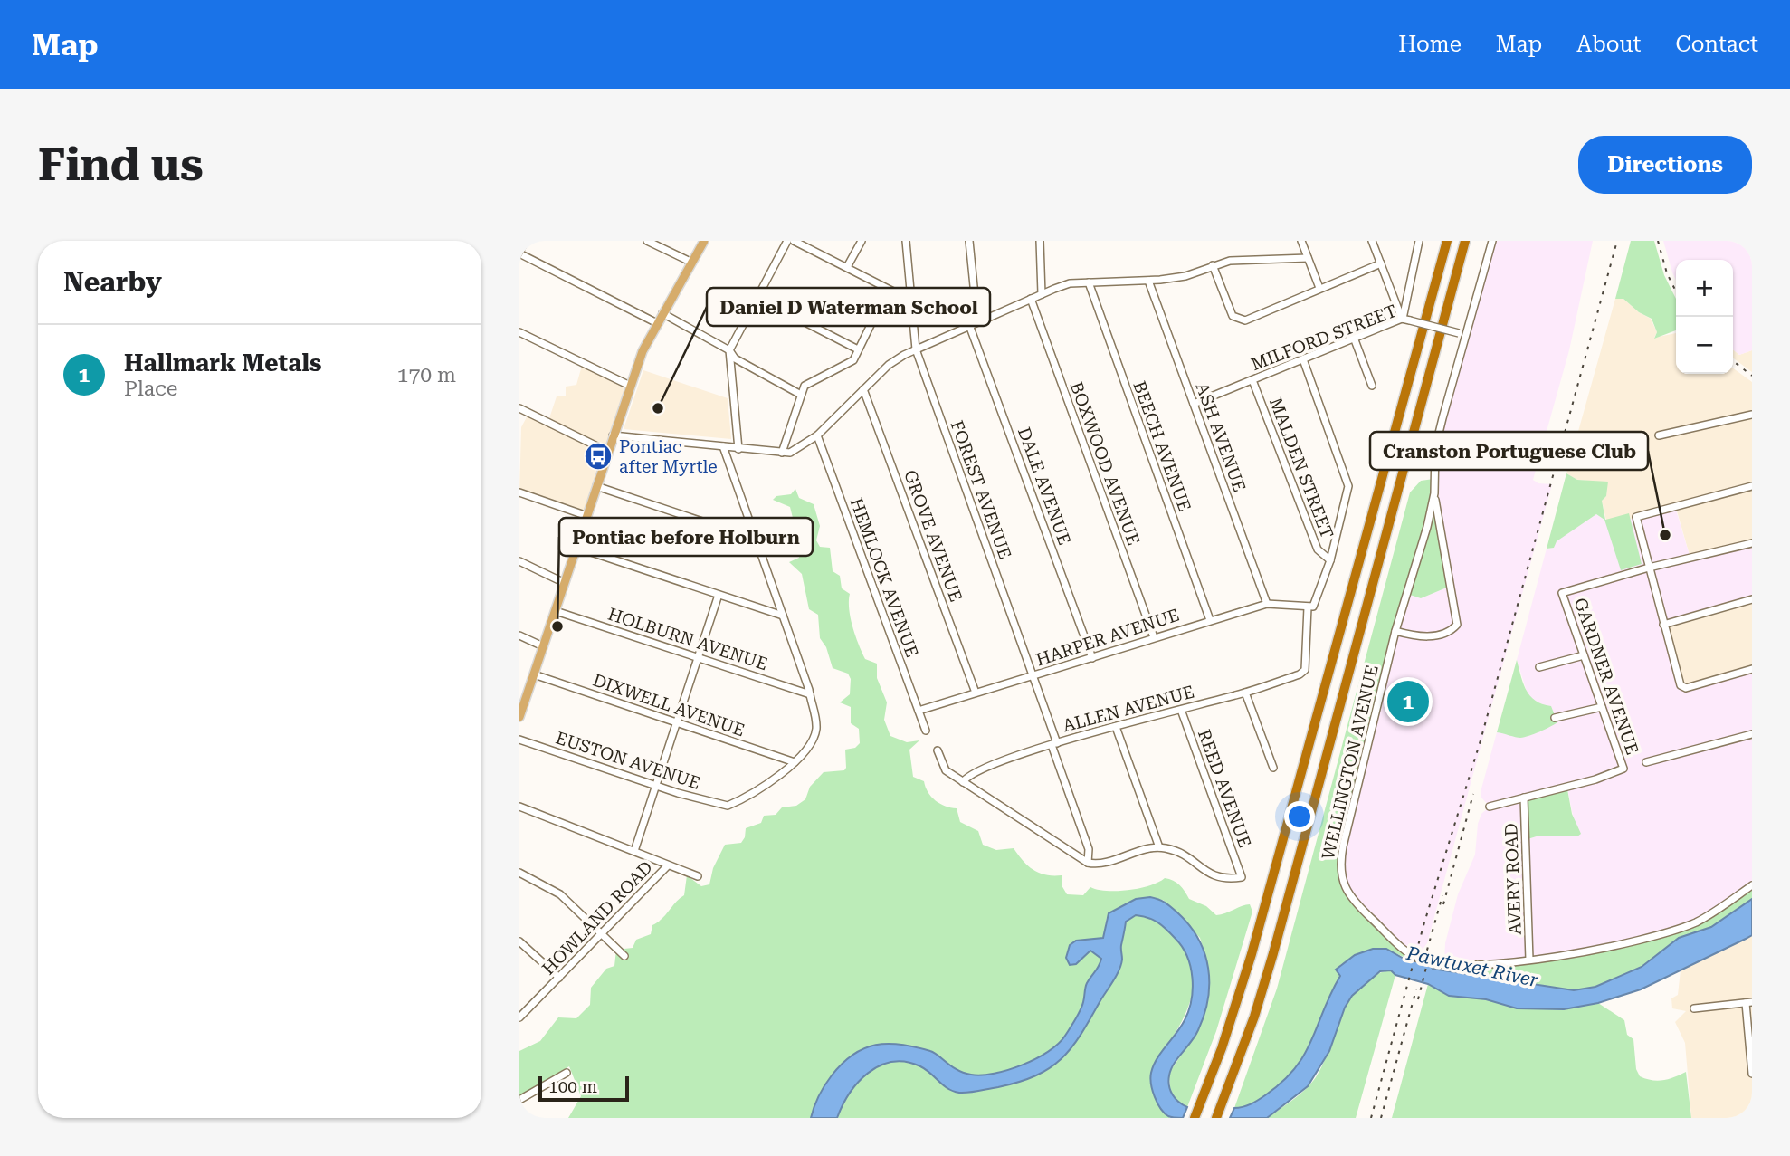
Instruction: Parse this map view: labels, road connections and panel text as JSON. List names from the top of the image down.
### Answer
{
  "streets": {
    "street": [
      "MILFORD STREET",
      "ASH AVENUE",
      "BEECH AVENUE",
      "BOXWOOD AVENUE",
      "MALDEN STREET",
      "DALE AVENUE",
      "FOREST AVENUE",
      "GROVE AVENUE",
      "HEMLOCK AVENUE",
      "HARPER AVENUE",
      "HOLBURN AVENUE",
      "GARDNER AVENUE",
      "DIXWELL AVENUE",
      "ALLEN AVENUE",
      "EUSTON AVENUE",
      "WELLINGTON AVENUE",
      "REED AVENUE",
      "AVERY ROAD",
      "HOWLAND ROAD"
    ]
  },
  "crossings": [
    ["MILFORD STREET", "ASH AVENUE"],
    ["MILFORD STREET", "MALDEN STREET"],
    ["MILFORD STREET", "WELLINGTON AVENUE"],
    ["ASH AVENUE", "HARPER AVENUE"],
    ["BEECH AVENUE", "HARPER AVENUE"],
    ["BOXWOOD AVENUE", "HARPER AVENUE"],
    ["DALE AVENUE", "HARPER AVENUE"],
    ["FOREST AVENUE", "HARPER AVENUE"],
    ["FOREST AVENUE", "ALLEN AVENUE"],
    ["GROVE AVENUE", "HARPER AVENUE"],
    ["HEMLOCK AVENUE", "HARPER AVENUE"],
    ["HARPER AVENUE", "ALLEN AVENUE"],
    ["GARDNER AVENUE", "AVERY ROAD"],
    ["DIXWELL AVENUE", "EUSTON AVENUE"],
    ["ALLEN AVENUE", "REED AVENUE"],
    ["WELLINGTON AVENUE", "AVERY ROAD"]
  ],
  "water": ["Pawtuxet River"],
  "places": {
    "other": ["Daniel D Waterman School", "Cranston Portuguese Club", "Pontiac before Holburn"],
    "bus stop": ["Pontiac after Myrtle"]
  },
  "scale_bar": "100 m",
  "page": {
    "header": "Map",
    "nav": [
      "Home",
      "Map",
      "About",
      "Contact"
    ],
    "buttons": "Directions",
    "title": "Find us",
    "heading": "Nearby",
    "map_buttons": ["+", "−"],
    "list": [
      {
        "mark": "1",
        "name": "Hallmark Metals",
        "note": "Place",
        "value": "170 m"
      }
    ],
    "pins": "1",
    "scale": "100 m"
  }
}
